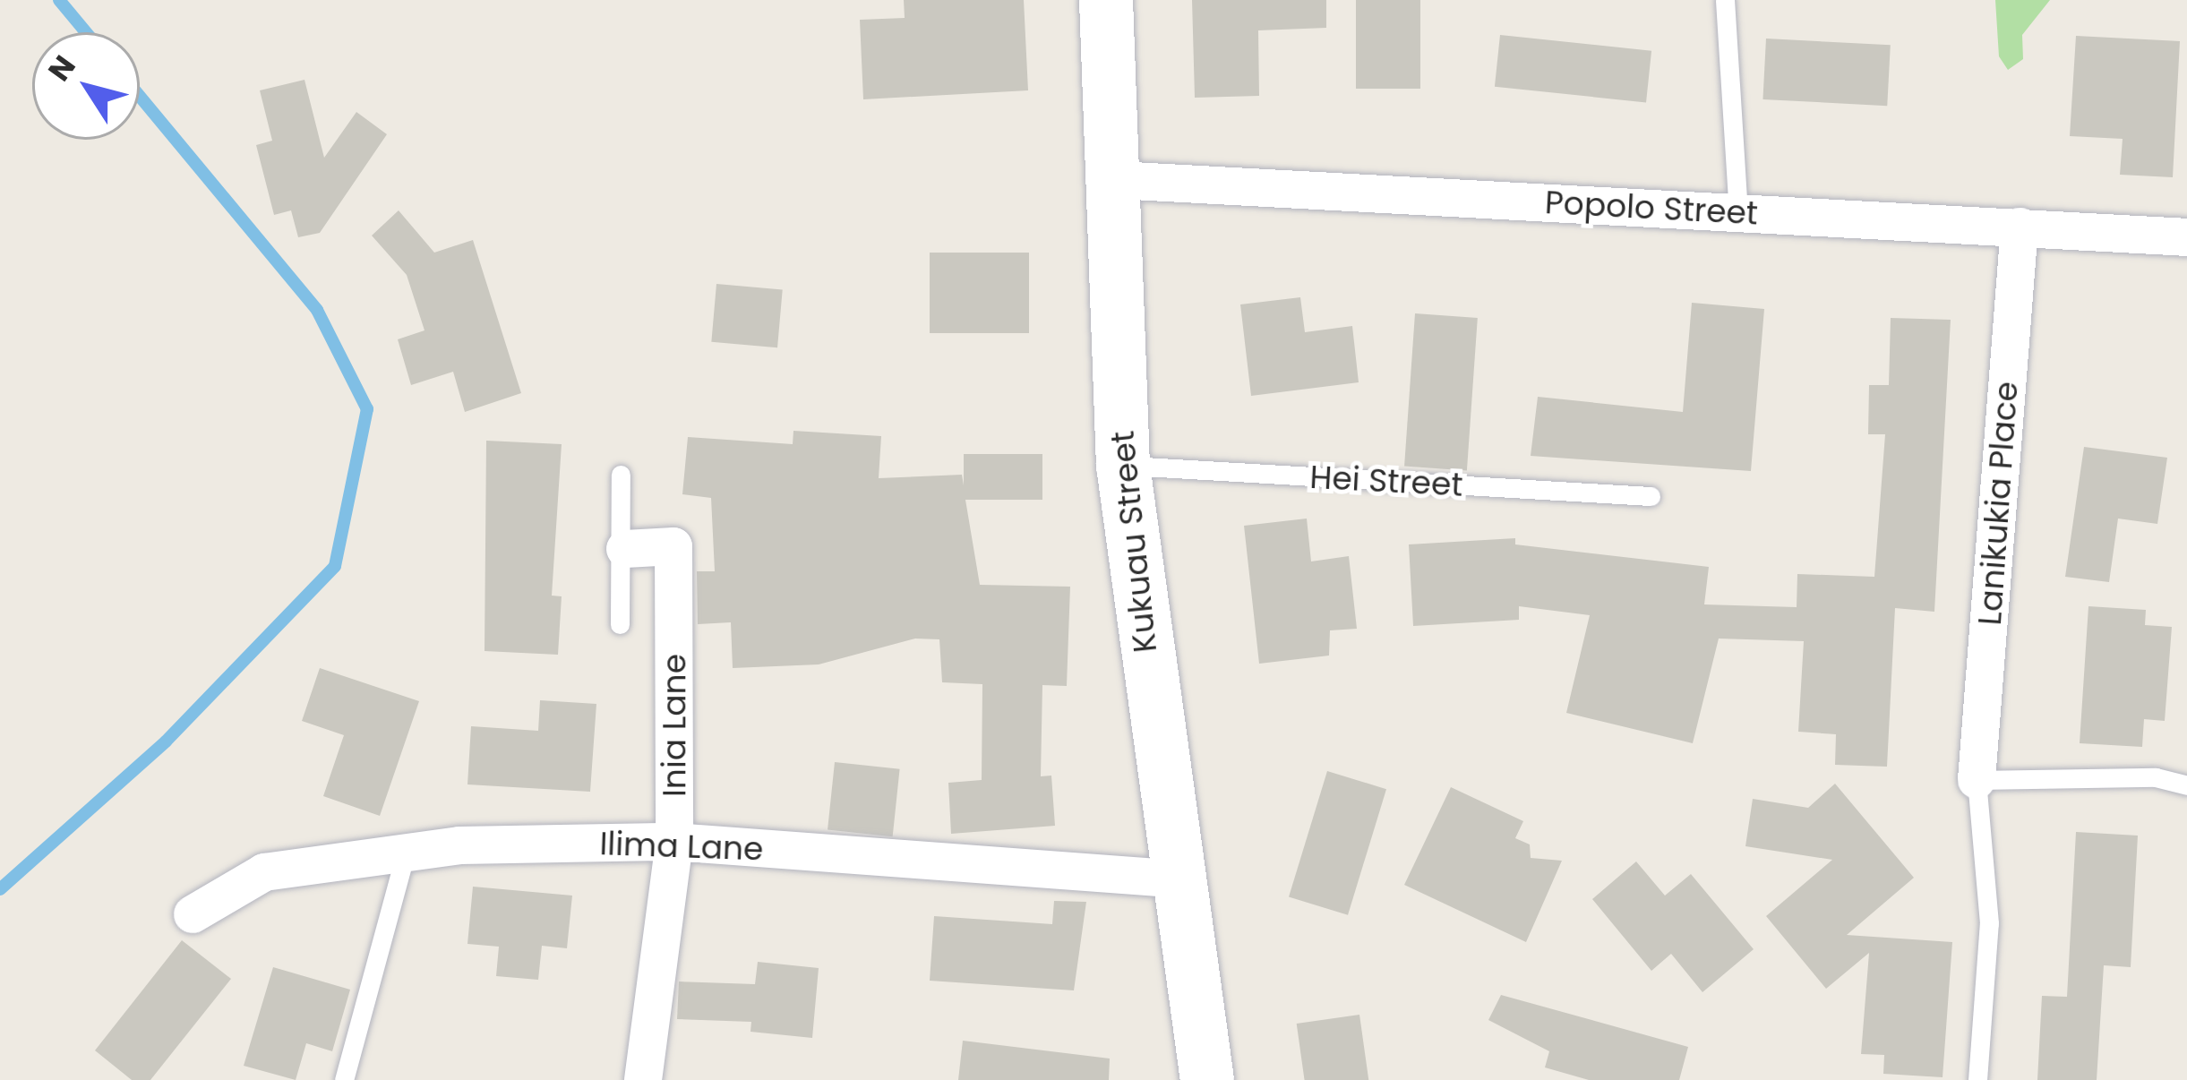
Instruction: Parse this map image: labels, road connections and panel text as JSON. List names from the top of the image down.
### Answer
{
  "streets": {
    "street": [
      "Popolo Street",
      "Lanikukia Place",
      "Kukuau Street",
      "Inia Lane",
      "Ilima Lane"
    ],
    "lane": ["Hei Street"]
  },
  "crossings": [
    ["Popolo Street", "Lanikukia Place"],
    ["Popolo Street", "Kukuau Street"],
    ["Hei Street", "Kukuau Street"],
    ["Kukuau Street", "Ilima Lane"],
    ["Inia Lane", "Ilima Lane"]
  ],
  "north": "top left"
}
